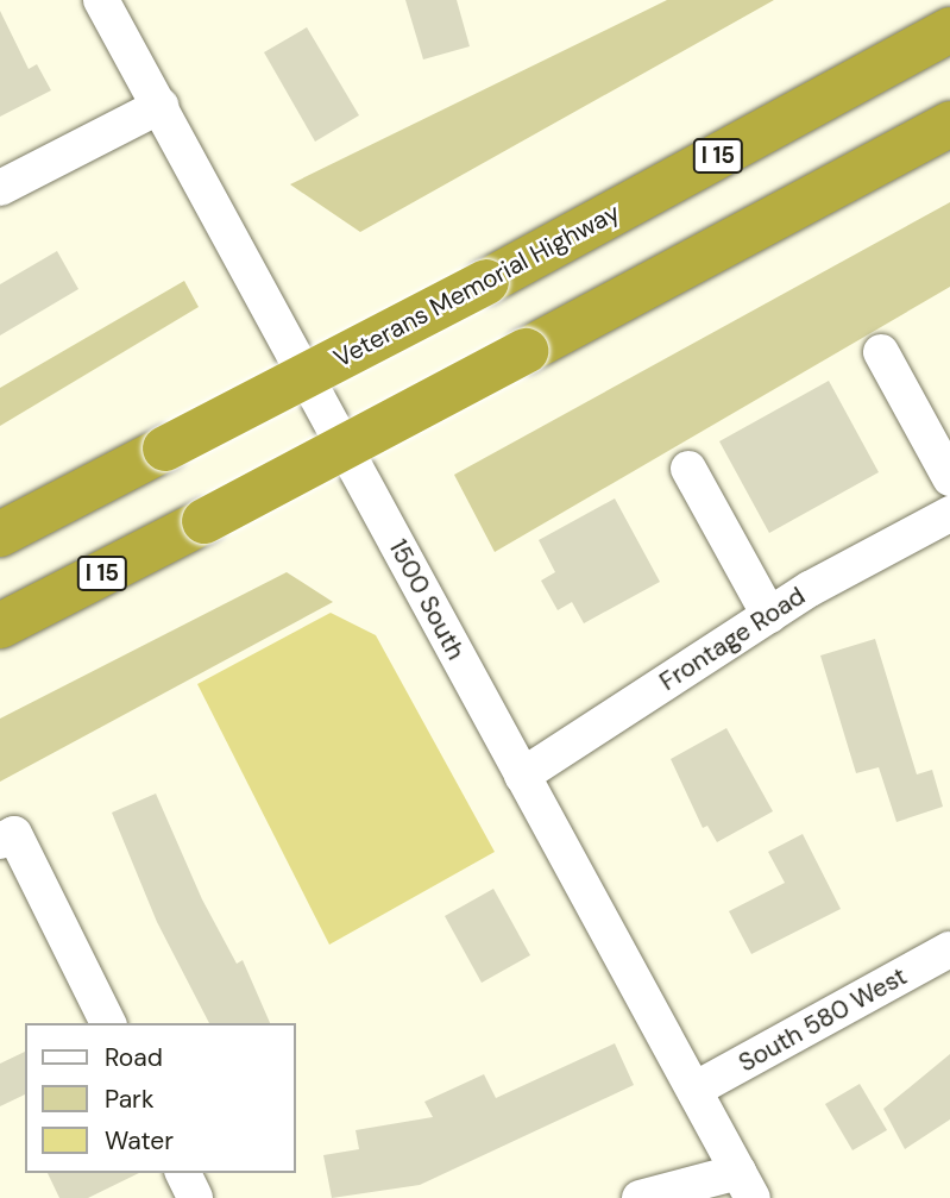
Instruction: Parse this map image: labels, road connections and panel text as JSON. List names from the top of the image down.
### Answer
{
  "streets": {
    "highway": ["I 15", "Veterans Memorial Highway"],
    "street": ["1500 South", "Frontage Road", "South 580 West"]
  },
  "crossings": [
    ["1500 South", "Frontage Road"],
    ["1500 South", "South 580 West"]
  ],
  "legend": ["Road", "Park", "Water"]
}
